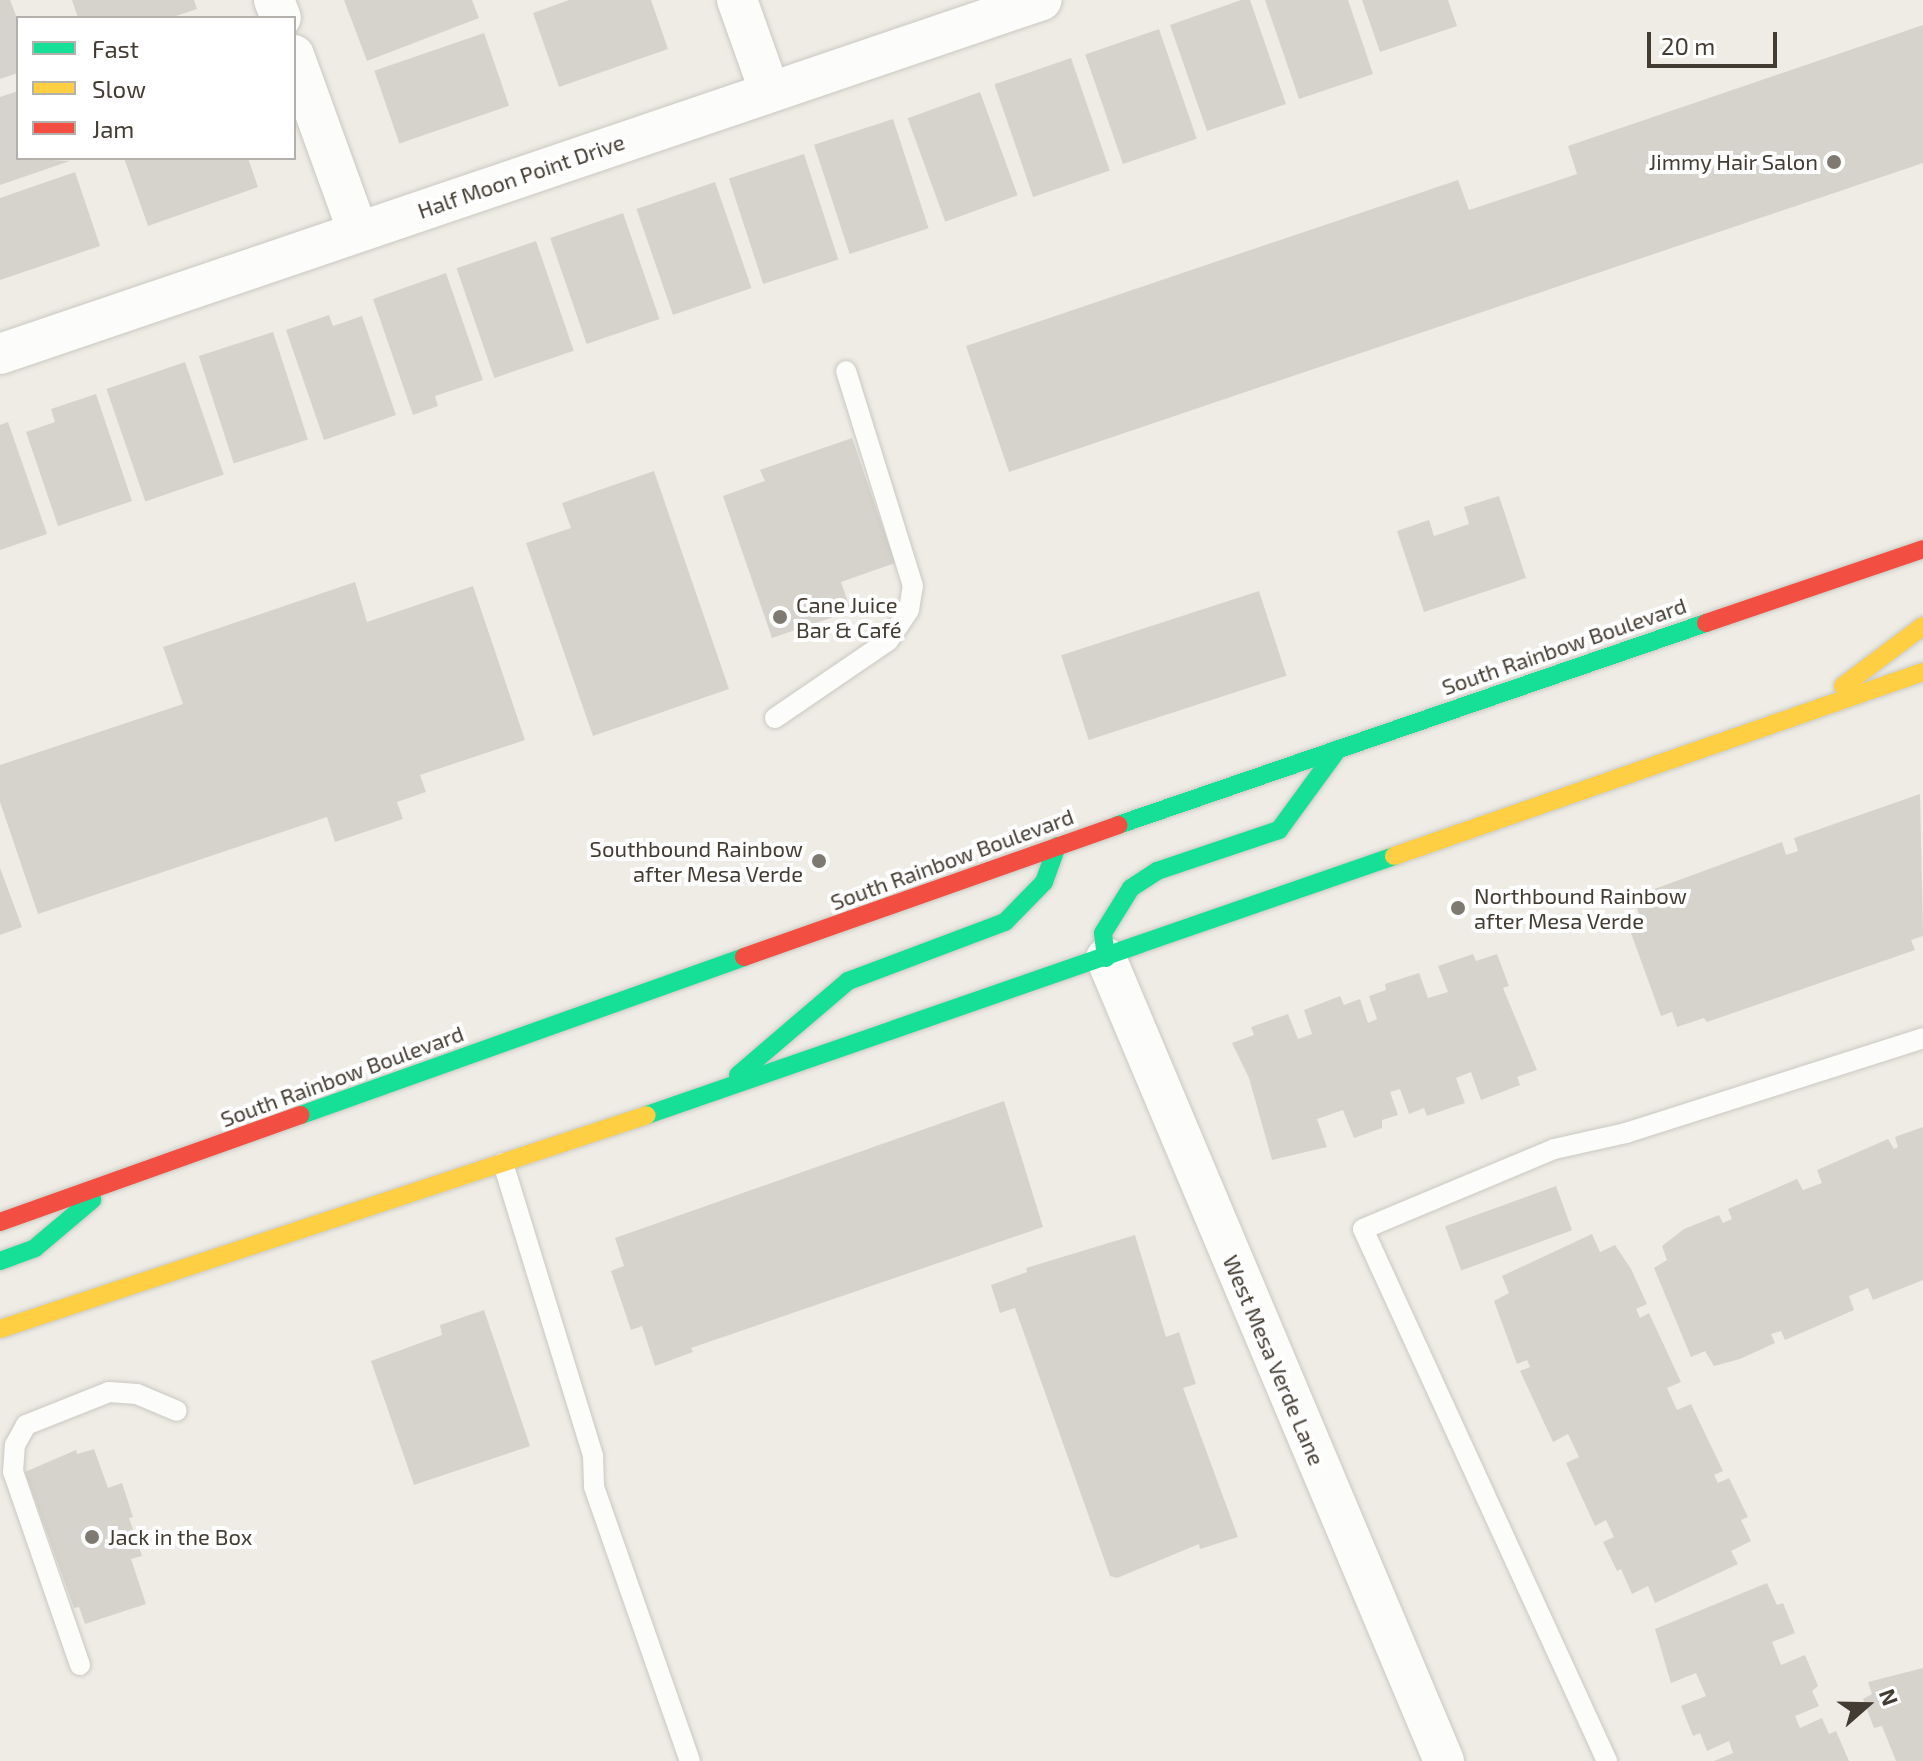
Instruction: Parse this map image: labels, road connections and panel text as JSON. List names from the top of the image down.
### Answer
{
  "streets": {
    "main road": ["South Rainbow Boulevard"],
    "street": ["Half Moon Point Drive", "West Mesa Verde Lane"]
  },
  "places": [
    "Jimmy Hair Salon",
    "Cane Juice Bar & Café",
    "Southbound Rainbow after Mesa Verde",
    "Northbound Rainbow after Mesa Verde",
    "Jack in the Box"
  ],
  "legend": ["Fast", "Slow", "Jam"],
  "scale_bar": "20 m",
  "north": "right"
}
